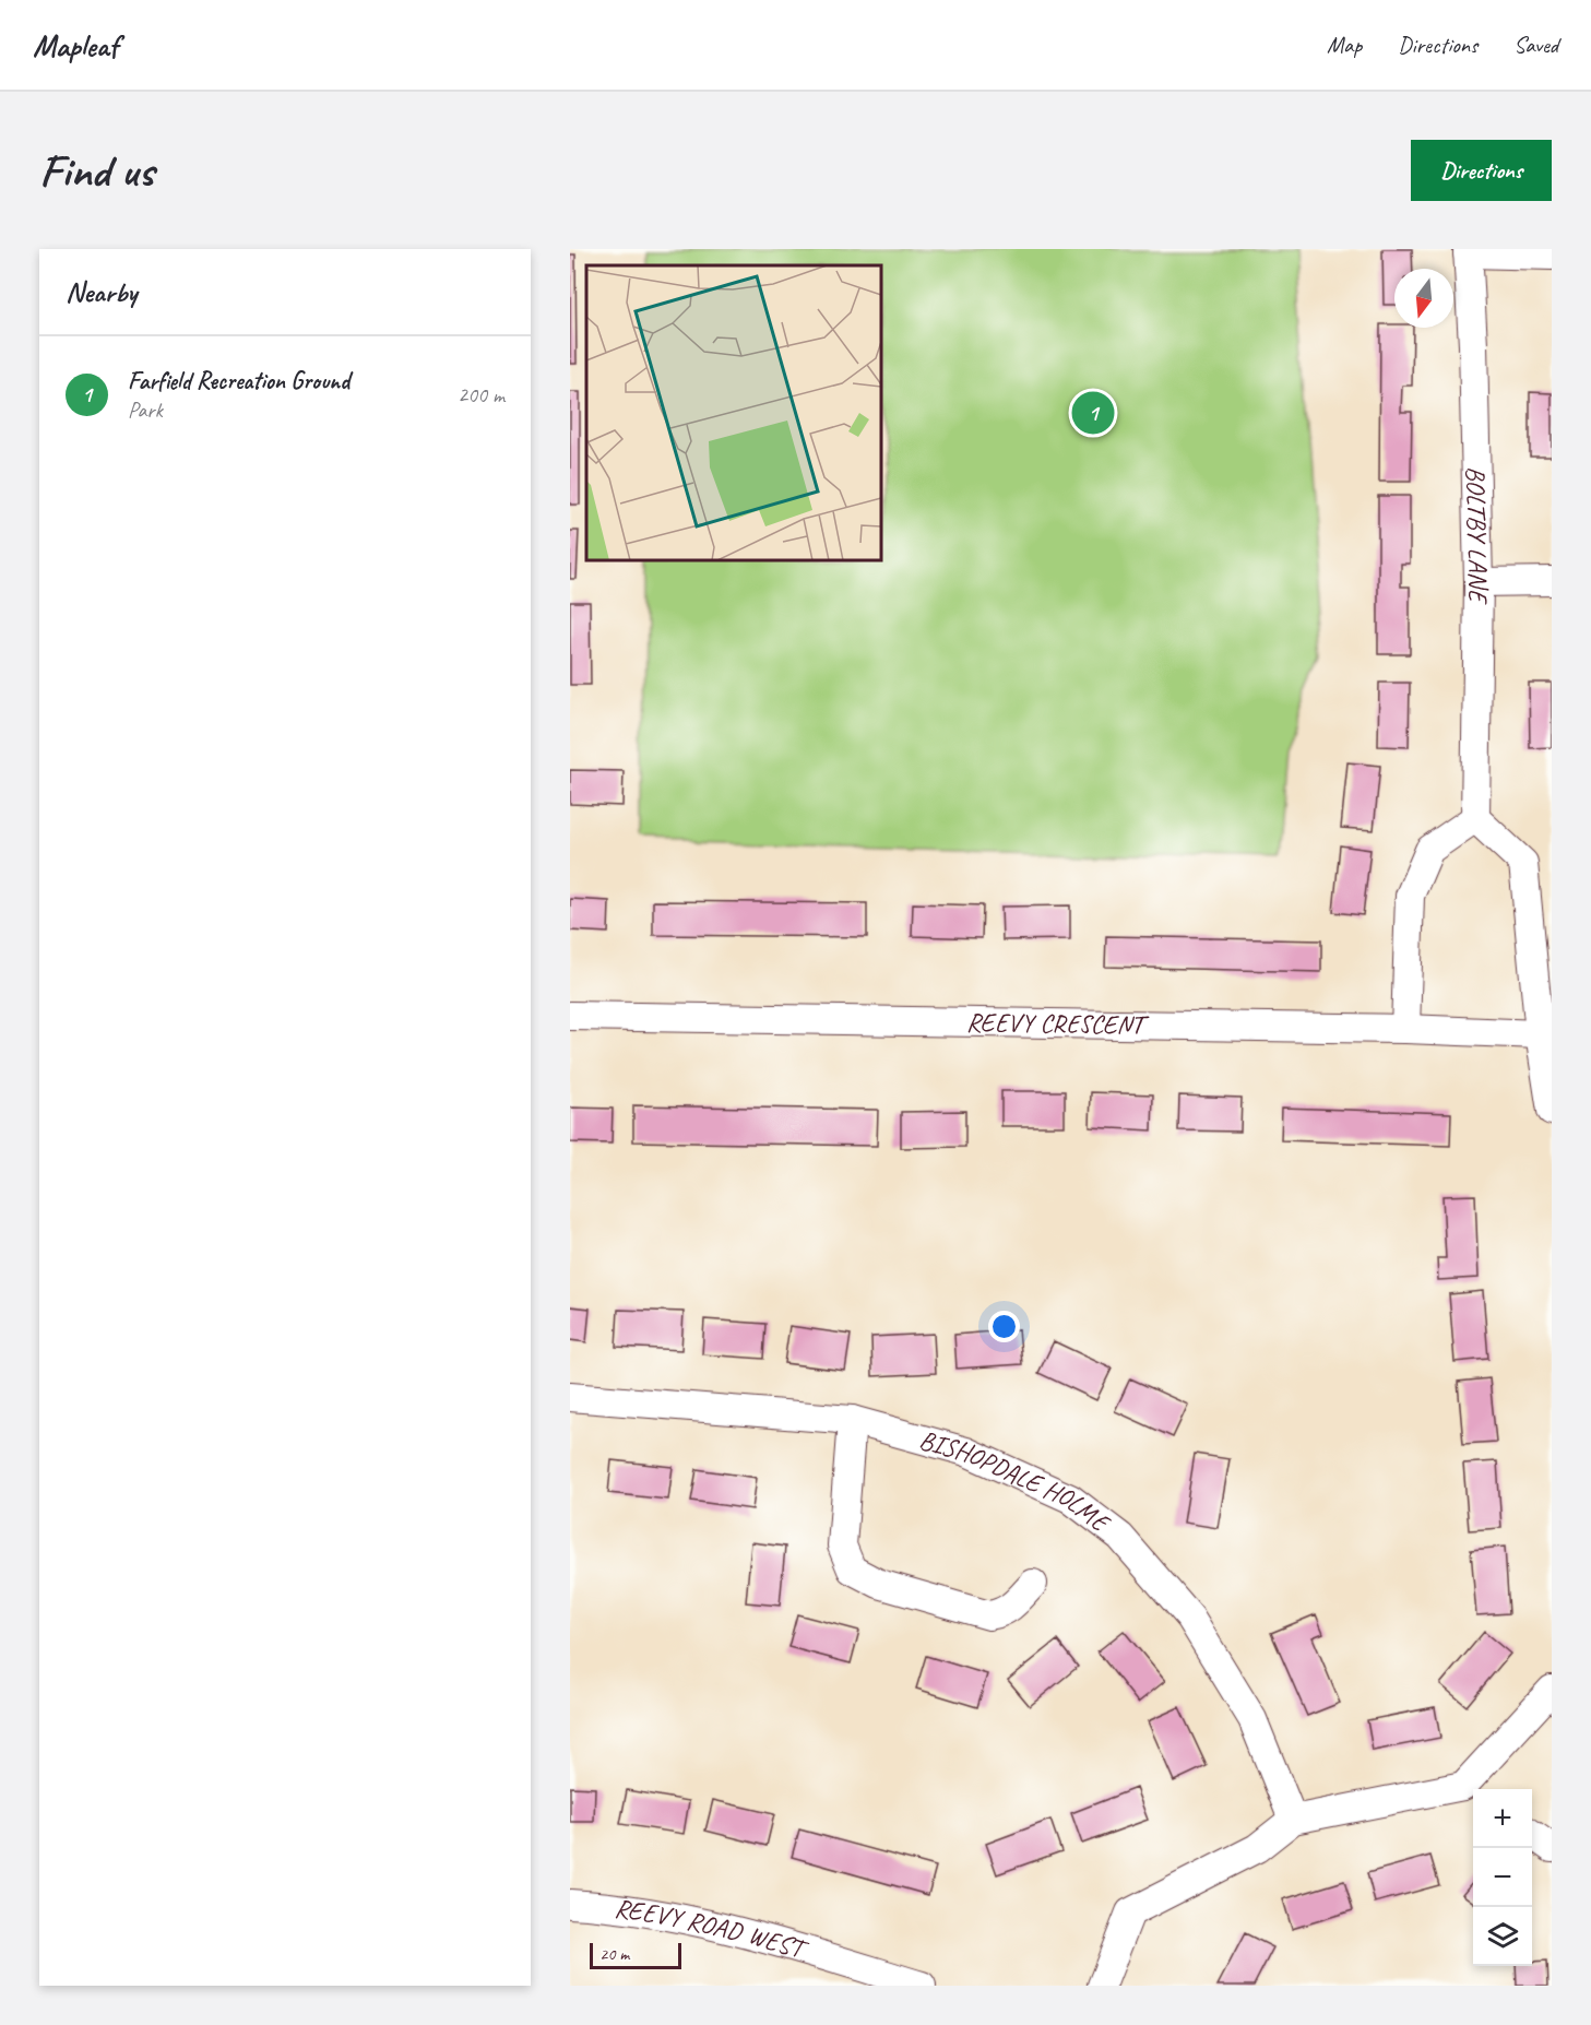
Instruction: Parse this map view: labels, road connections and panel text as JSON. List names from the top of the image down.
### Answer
{
  "streets": {
    "street": [
      "BOLTBY LANE",
      "REEVY CRESCENT",
      "BISHOPDALE HOLME",
      "REEVY ROAD WEST"
    ]
  },
  "scale_bar": "20 m",
  "north": "bottom",
  "page": {
    "header": "Mapleaf",
    "nav": ["Map", "Directions", "Saved"],
    "buttons": "Directions",
    "title": "Find us",
    "heading": "Nearby",
    "list": [
      {
        "mark": "1",
        "name": "Farfield Recreation Ground",
        "note": "Park",
        "value": "200 m"
      }
    ],
    "pins": "1",
    "map_buttons": ["+", "−"],
    "scale": "20 m"
  }
}
